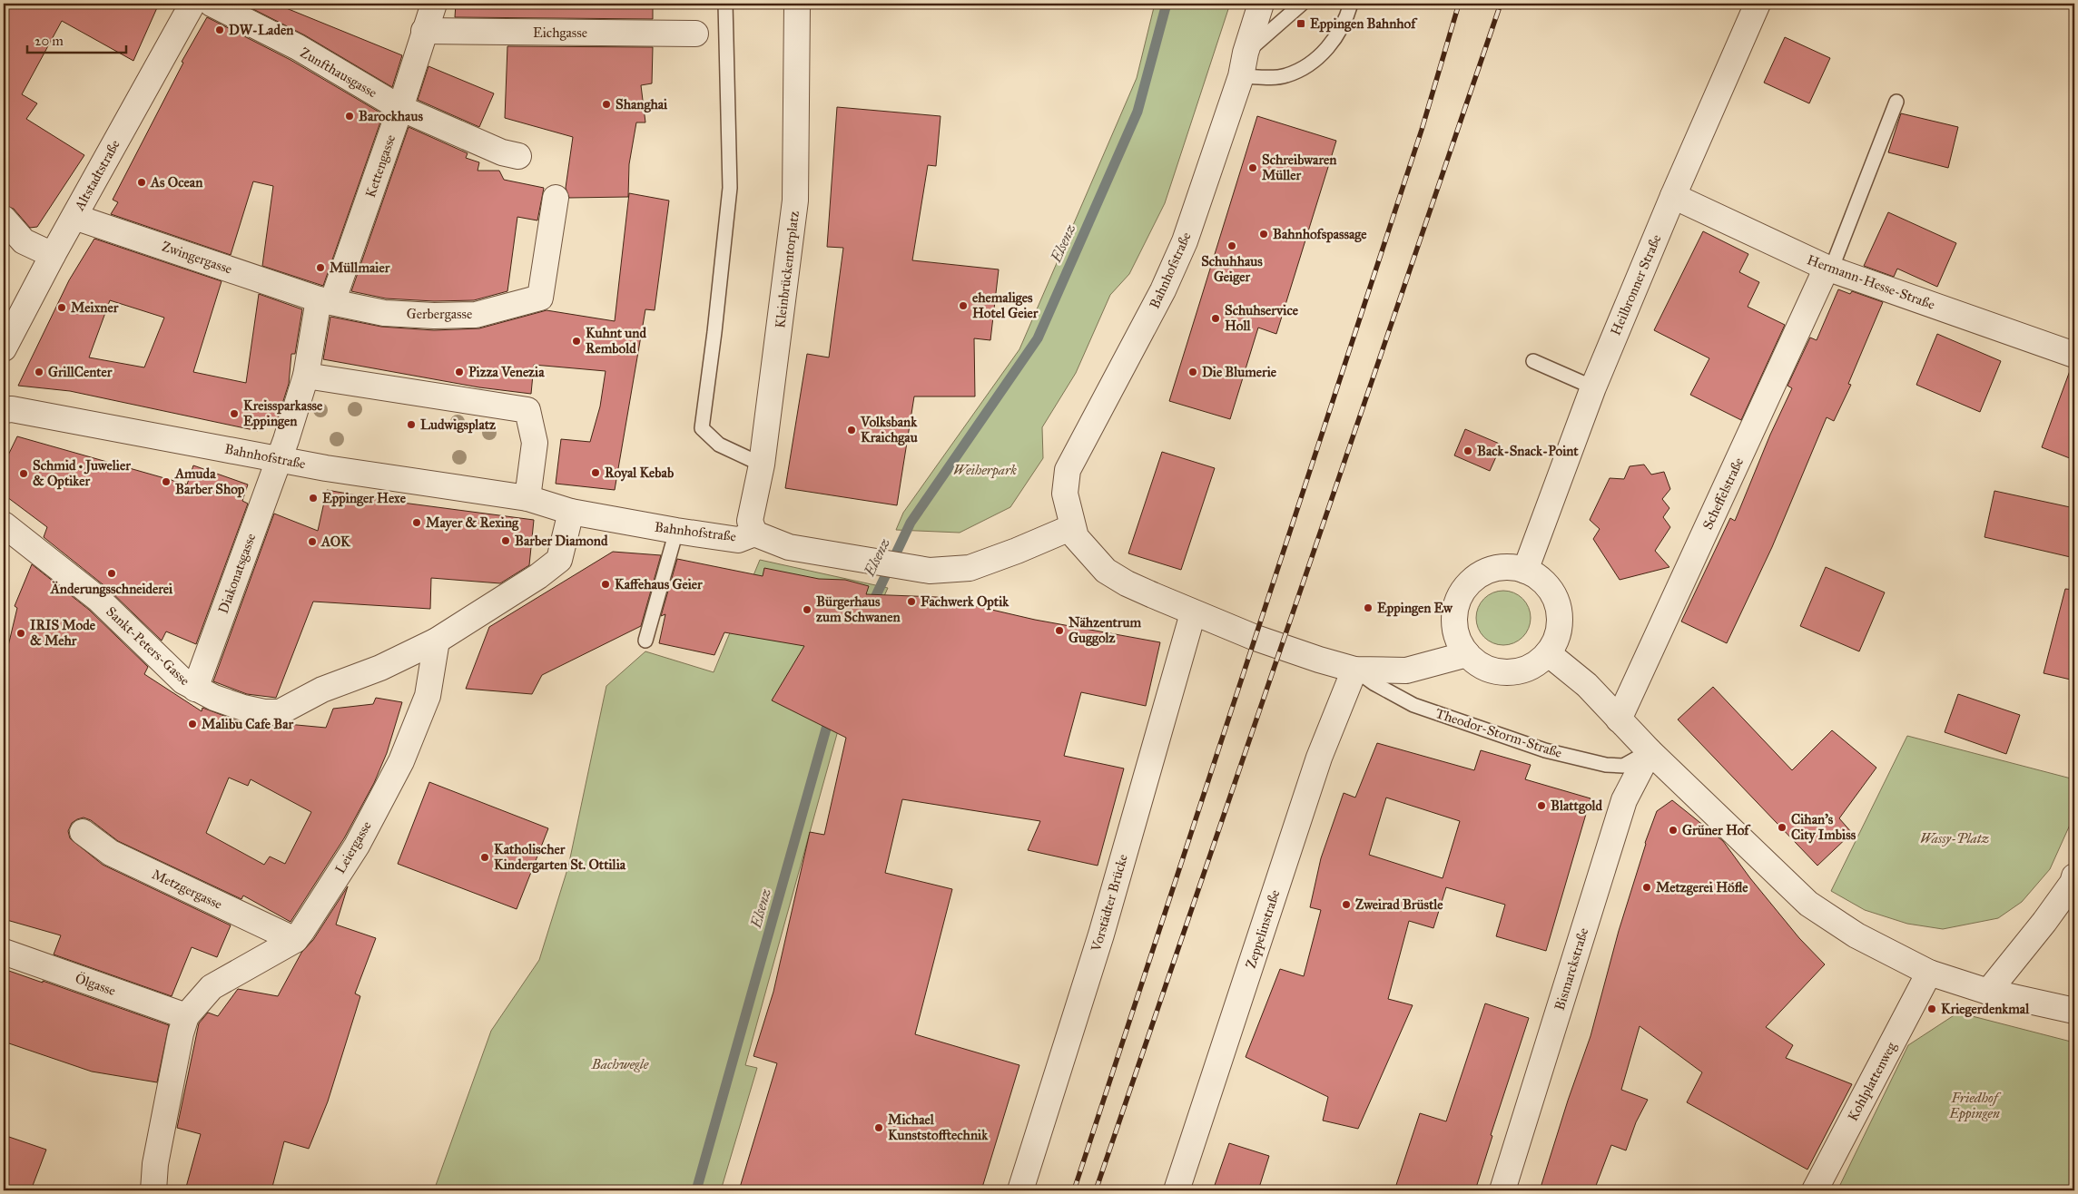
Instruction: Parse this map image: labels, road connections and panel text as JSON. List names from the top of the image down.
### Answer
{
  "streets": {
    "street": [
      "Eichgasse",
      "Zunfthausgasse",
      "Kettengasse",
      "Altstadtstraße",
      "Zwingergasse",
      "Kleinbrückentorplatz",
      "Bahnhofstraße",
      "Hermann-Hesse-Straße",
      "Heilbronner Straße",
      "Gerbergasse",
      "Scheffelstraße",
      "Diakonatsgasse",
      "Sankt-Peters-Gasse",
      "Theodor-Storm-Straße",
      "Leiergasse",
      "Metzgergasse",
      "Vorstädter Brücke",
      "Zeppelinstraße",
      "Bismarckstraße",
      "Ölgasse",
      "Kohlplattenweg"
    ]
  },
  "crossings": [
    ["Eichgasse", "Kettengasse"],
    ["Zunfthausgasse", "Kettengasse"],
    ["Kettengasse", "Zwingergasse"],
    ["Kettengasse", "Bahnhofstraße"],
    ["Kettengasse", "Gerbergasse"],
    ["Kettengasse", "Diakonatsgasse"],
    ["Altstadtstraße", "Zwingergasse"],
    ["Zwingergasse", "Gerbergasse"],
    ["Kleinbrückentorplatz", "Bahnhofstraße"],
    ["Bahnhofstraße", "Diakonatsgasse"],
    ["Bahnhofstraße", "Theodor-Storm-Straße"],
    ["Bahnhofstraße", "Vorstädter Brücke"],
    ["Hermann-Hesse-Straße", "Heilbronner Straße"],
    ["Hermann-Hesse-Straße", "Scheffelstraße"],
    ["Heilbronner Straße", "Theodor-Storm-Straße"],
    ["Diakonatsgasse", "Sankt-Peters-Gasse"],
    ["Sankt-Peters-Gasse", "Leiergasse"],
    ["Theodor-Storm-Straße", "Vorstädter Brücke"],
    ["Theodor-Storm-Straße", "Zeppelinstraße"],
    ["Theodor-Storm-Straße", "Bismarckstraße"],
    ["Leiergasse", "Metzgergasse"],
    ["Leiergasse", "Ölgasse"]
  ],
  "water": ["Elsenz"],
  "parks": [
    "Weiherpark",
    "Wassy-Platz",
    "Bachwegle",
    "Friedhof Eppingen"
  ],
  "places": {
    "transit": ["Eppingen Bahnhof"],
    "other": [
      "DW-Laden",
      "Shanghai",
      "Barockhaus",
      "Schreibwaren Müller",
      "As Ocean",
      "Bahnhofspassage",
      "Schuhhaus Geiger",
      "Müllmaier",
      "ehemaliges Hotel Geier",
      "Meixner",
      "Schuhservice Holl",
      "Kuhnt und Rembold",
      "GrillCenter",
      "Pizza Venezia",
      "Die Blumerie",
      "Kreissparkasse Eppingen",
      "Ludwigsplatz",
      "Volksbank Kraichgau",
      "Back-Snack-Point",
      "Royal Kebab",
      "Schmid • Juwelier & Optiker",
      "Amuda Barber Shop",
      "Eppinger Hexe",
      "Mayer & Rexing",
      "Barber Diamond",
      "AOK",
      "Änderungsschneiderei",
      "Kaffehaus Geier",
      "Fachwerk Optik",
      "Eppingen Ew",
      "Bürgerhaus zum Schwanen",
      "Nähzentrum Guggolz",
      "IRIS Mode & Mehr",
      "Malibu Cafe Bar",
      "Blattgold",
      "Cihan's City Imbiss",
      "Grüner Hof",
      "Katholischer Kindergarten St. Ottilia",
      "Metzgerei Höfle",
      "Zweirad Brüstle",
      "Kriegerdenkmal",
      "Michael Kunststofftechnik"
    ]
  },
  "scale_bar": "20 m"
}
